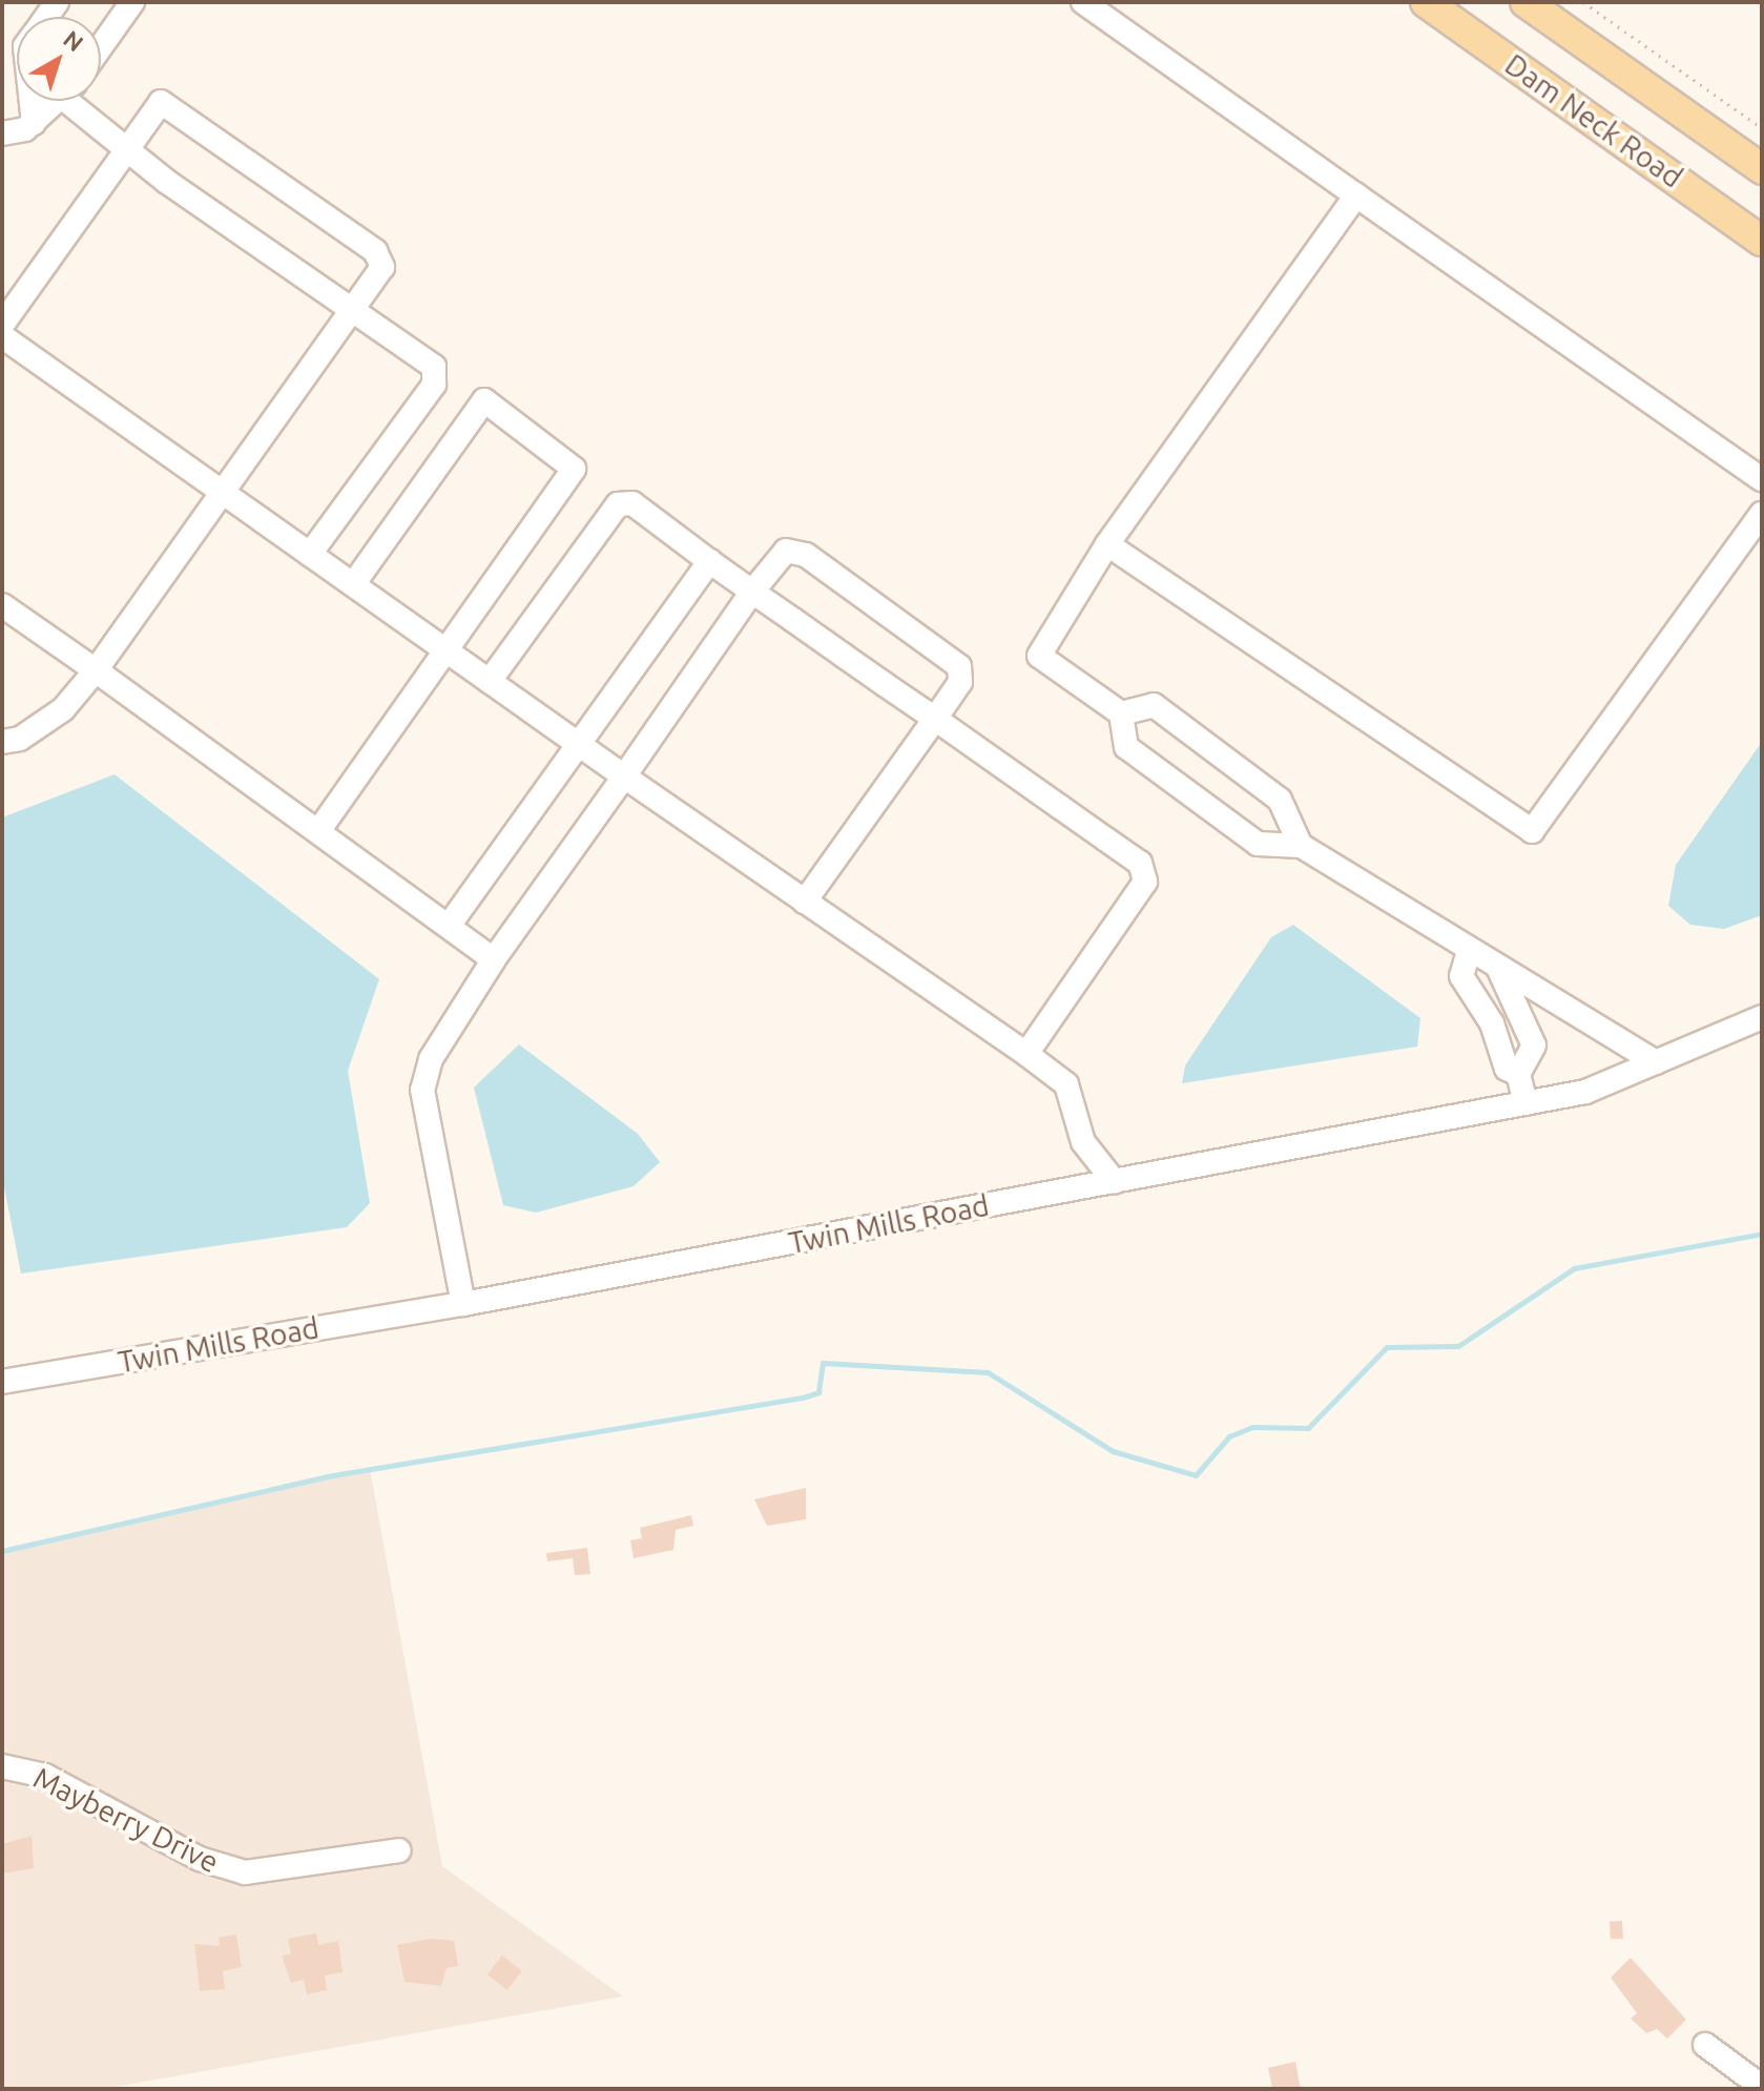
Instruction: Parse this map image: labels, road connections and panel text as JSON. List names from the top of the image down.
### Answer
{
  "streets": {
    "main road": ["Dam Neck Road"],
    "street": ["Twin Mills Road", "Mayberry Drive"]
  },
  "north": "top right"
}
